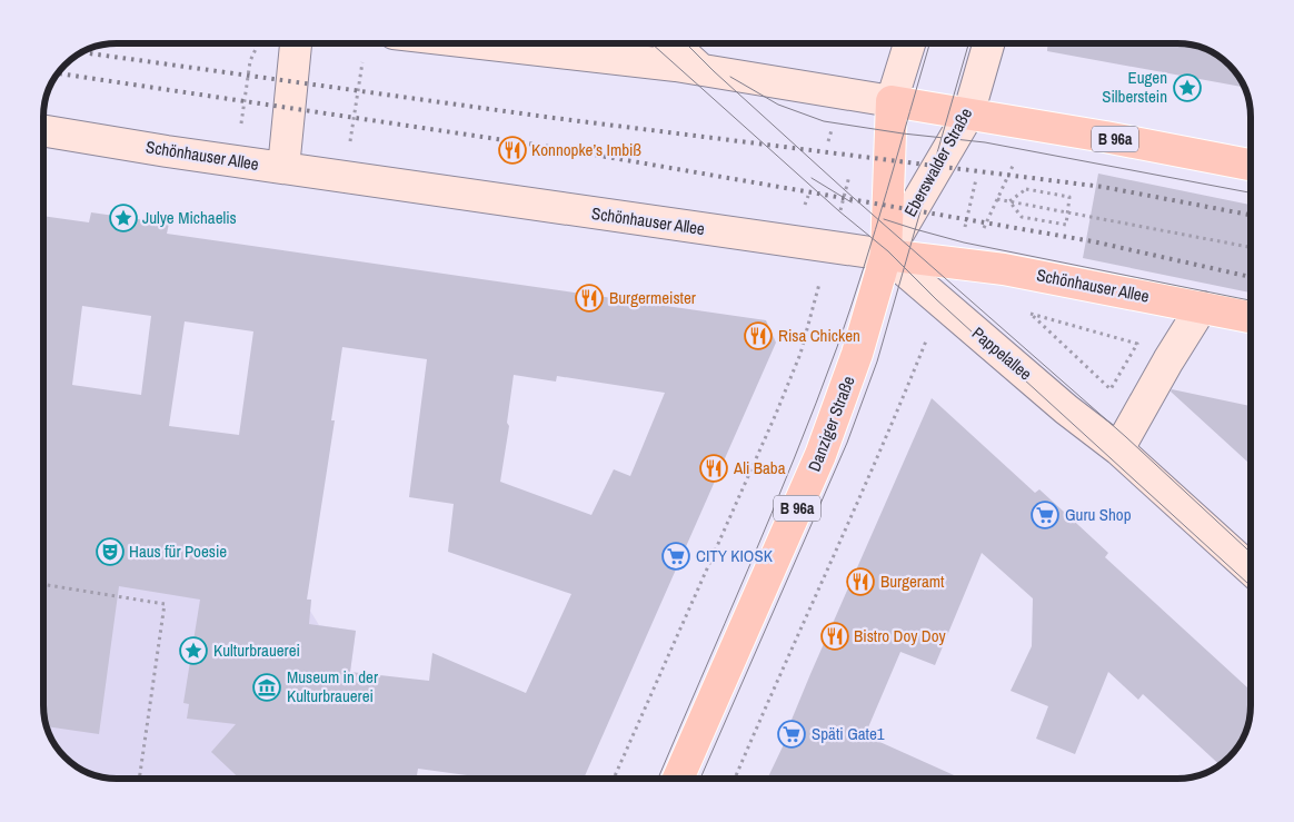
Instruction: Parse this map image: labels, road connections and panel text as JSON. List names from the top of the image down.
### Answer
{
  "streets": {
    "main road": [
      "B 96a",
      "Schönhauser Allee",
      "Eberswalder Straße",
      "Pappelallee",
      "Danziger Straße"
    ]
  },
  "crossings": [
    ["B 96a", "Eberswalder Straße"],
    ["B 96a", "Danziger Straße"],
    ["Schönhauser Allee", "Eberswalder Straße"],
    ["Schönhauser Allee", "Pappelallee"],
    ["Schönhauser Allee", "Danziger Straße"],
    ["Eberswalder Straße", "Pappelallee"],
    ["Eberswalder Straße", "Danziger Straße"],
    ["Pappelallee", "Danziger Straße"]
  ],
  "places": {
    "place": ["Eugen Silberstein", "Julye Michaelis", "Kulturbrauerei"],
    "restaurant": [
      "Konnopke’s Imbiß",
      "Burgermeister",
      "Risa Chicken",
      "Ali Baba",
      "Burgeramt",
      "Bistro Doy Doy"
    ],
    "supermarket": ["Guru Shop", "CITY KIOSK", "Späti Gate1"],
    "theatre": ["Haus für Poesie"],
    "museum": ["Museum in der Kulturbrauerei"]
  }
}
